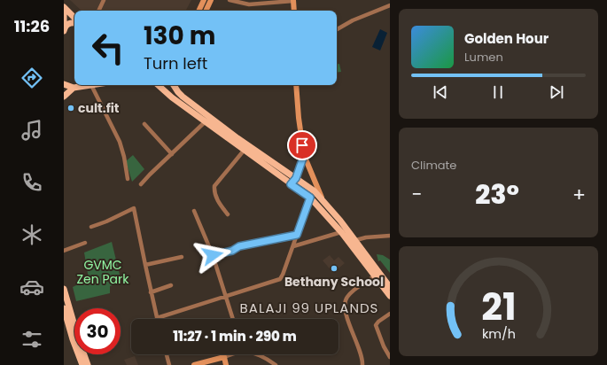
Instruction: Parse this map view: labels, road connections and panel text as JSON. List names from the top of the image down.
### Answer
{
  "districts": ["BALAJI 99 UPLANDS"],
  "parks": ["GVMC Zen Park"],
  "places": ["cult.fit", "Bethany School"],
  "page": {
    "tabs": "11:26",
    "turn": ["130 m", "Turn left"],
    "song": ["Golden Hour", "Lumen"],
    "tile": "Climate",
    "heat": ["−", "23°", "+"],
    "limit": "30",
    "trip": "11:27 · 1 min · 290 m",
    "gauge": ["21", "km/h"]
  }
}
